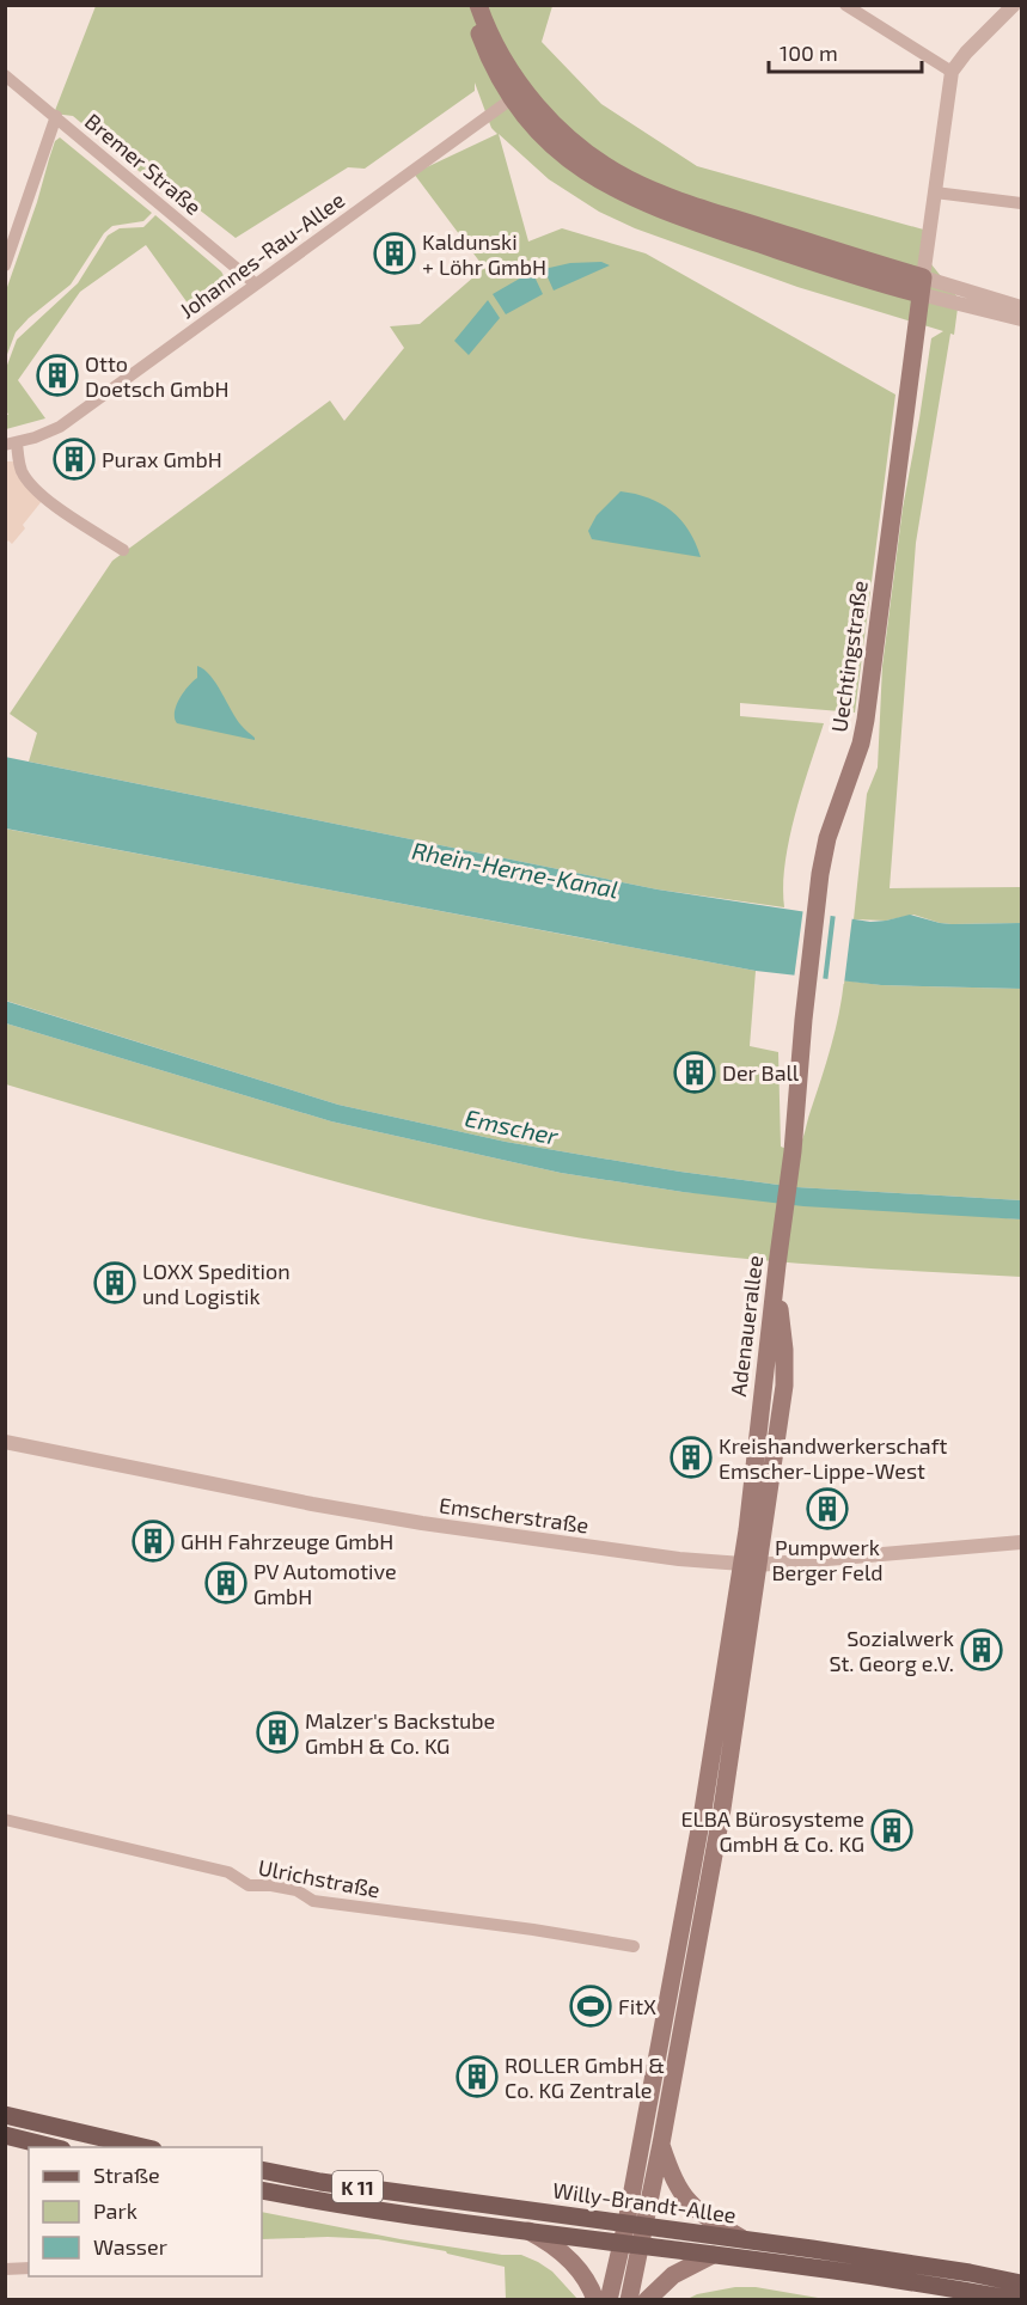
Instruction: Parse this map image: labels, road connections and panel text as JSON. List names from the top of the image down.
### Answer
{
  "streets": {
    "main road": [
      "Uechtingstraße",
      "Adenauerallee",
      "K 11",
      "Willy-Brandt-Allee"
    ],
    "street": [
      "Bremer Straße",
      "Johannes-Rau-Allee",
      "Emscherstraße",
      "Ulrichstraße"
    ]
  },
  "crossings": [
    ["Bremer Straße", "Johannes-Rau-Allee"],
    ["Uechtingstraße", "Adenauerallee"],
    ["Adenauerallee", "Emscherstraße"],
    ["Adenauerallee", "Willy-Brandt-Allee"]
  ],
  "water": ["Rhein-Herne-Kanal", "Emscher"],
  "places": {
    "building": [
      "Kaldunski + Löhr GmbH",
      "Otto Doetsch GmbH",
      "Purax GmbH",
      "Der Ball",
      "LOXX Spedition und Logistik",
      "Kreishandwerkerschaft Emscher-Lippe-West",
      "Pumpwerk Berger Feld",
      "GHH Fahrzeuge GmbH",
      "PV Automotive GmbH",
      "Sozialwerk St. Georg e.V.",
      "Malzer's Backstube GmbH & Co. KG",
      "ELBA Bürosysteme GmbH & Co. KG",
      "ROLLER GmbH & Co. KG Zentrale"
    ],
    "sports": ["FitX"]
  },
  "legend": ["Straße", "Park", "Wasser"],
  "scale_bar": "100 m"
}
